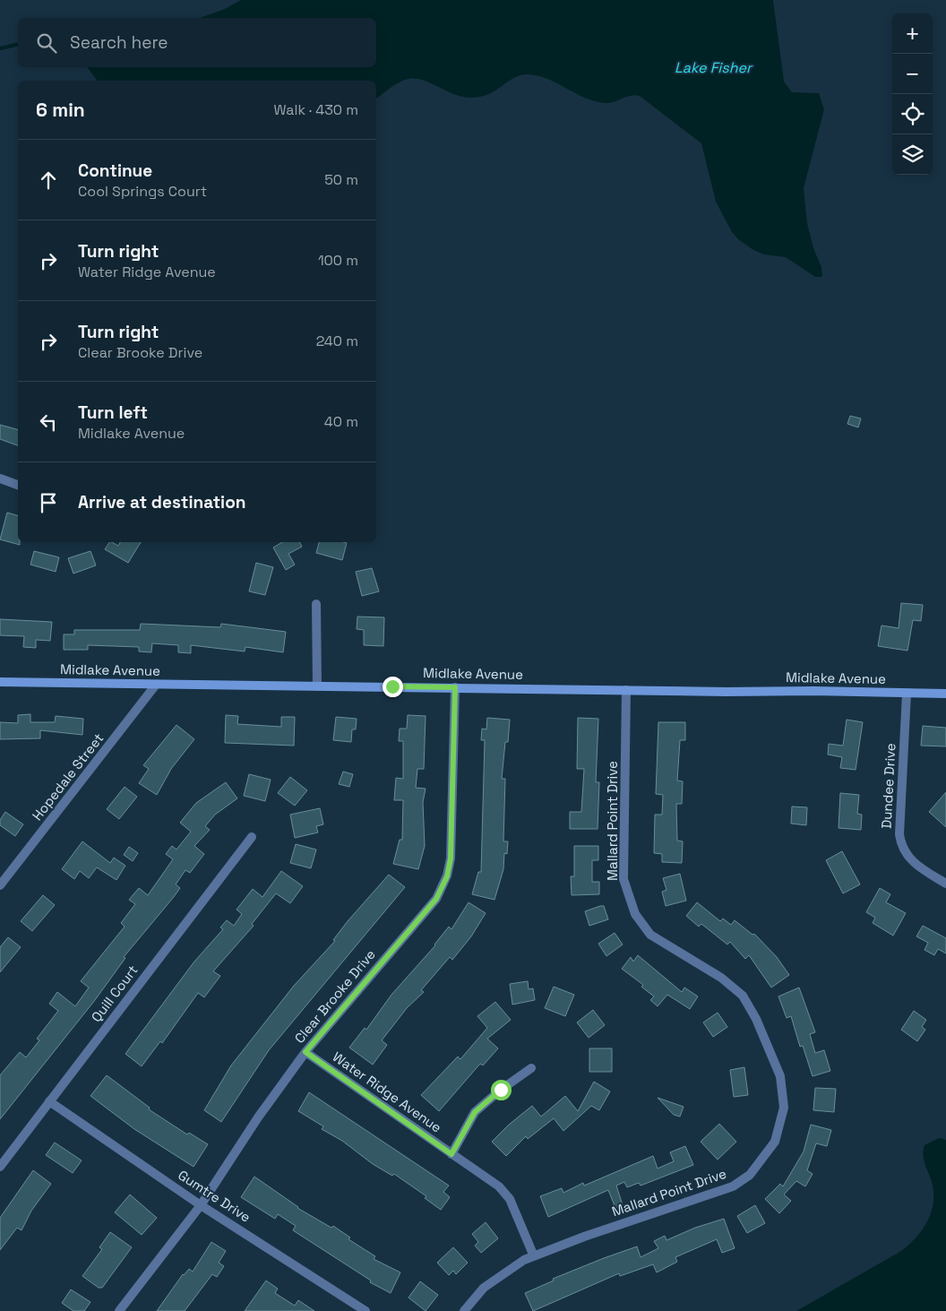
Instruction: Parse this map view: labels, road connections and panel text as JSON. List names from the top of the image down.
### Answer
{
  "streets": {
    "street": [
      "Midlake Avenue",
      "Hopedale Street",
      "Dundee Drive",
      "Mallard Point Drive",
      "Quill Court",
      "Clear Brooke Drive",
      "Water Ridge Avenue",
      "Gumtre Drive"
    ]
  },
  "crossings": [
    ["Midlake Avenue", "Hopedale Street"],
    ["Midlake Avenue", "Dundee Drive"],
    ["Midlake Avenue", "Mallard Point Drive"],
    ["Midlake Avenue", "Clear Brooke Drive"],
    ["Mallard Point Drive", "Water Ridge Avenue"],
    ["Quill Court", "Gumtre Drive"],
    ["Clear Brooke Drive", "Water Ridge Avenue"],
    ["Clear Brooke Drive", "Gumtre Drive"]
  ],
  "water": ["Lake Fisher"],
  "page": {
    "map_buttons": ["+", "−"],
    "search": "Search here",
    "heading": ["6 min", "Walk · 430 m"],
    "list": [
      ["Continue", "Cool Springs Court", "50 m"],
      ["Turn right", "Water Ridge Avenue", "100 m"],
      ["Turn right", "Clear Brooke Drive", "240 m"],
      ["Turn left", "Midlake Avenue", "40 m"],
      "Arrive at destination"
    ]
  }
}
